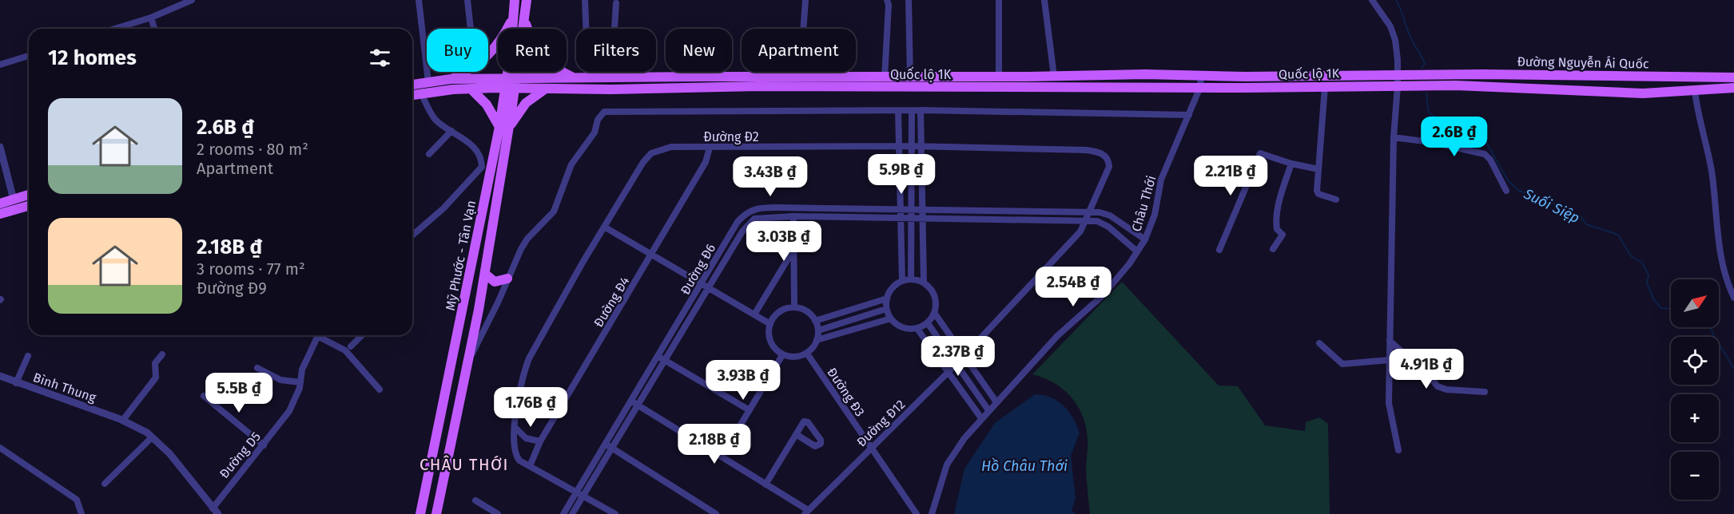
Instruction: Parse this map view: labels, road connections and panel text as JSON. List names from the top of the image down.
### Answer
{
  "streets": {
    "main road": ["Đường Nguyễn Ái Quốc", "Quốc lộ 1K", "Mỹ Phước - Tân Vạn"],
    "street": [
      "Đường Đ2",
      "Châu Thới",
      "Đường Đ6",
      "Đường Đ4",
      "Bình Thung",
      "Đường Đ3",
      "Đường Đ12",
      "Đường D5"
    ]
  },
  "crossings": [
    ["Đường Nguyễn Ái Quốc", "Quốc lộ 1K"],
    ["Quốc lộ 1K", "Châu Thới"],
    ["Quốc lộ 1K", "Mỹ Phước - Tân Vạn"],
    ["Đường Đ2", "Đường Đ6"],
    ["Đường Đ2", "Đường Đ4"],
    ["Châu Thới", "Đường Đ6"],
    ["Đường Đ6", "Đường Đ12"],
    ["Bình Thung", "Đường D5"],
    ["Đường Đ3", "Đường Đ12"]
  ],
  "districts": ["CHÂU THỚI"],
  "water": ["Suối Siệp", "Hồ Châu Thới"],
  "north": "top right",
  "page": {
    "chip": [
      "Buy",
      "Rent",
      "Filters",
      "New",
      "Apartment"
    ],
    "heading": "12 homes",
    "list": [
      {
        "name": "2.6B ₫",
        "note": "2 rooms · 80 m² · Apartment"
      },
      {
        "name": "2.18B ₫",
        "note": "3 rooms · 77 m² · Đường Đ9"
      }
    ],
    "price": [
      "2.6B ₫",
      "5.9B ₫",
      "2.21B ₫",
      "3.43B ₫",
      "3.03B ₫",
      "2.54B ₫",
      "2.37B ₫",
      "4.91B ₫",
      "3.93B ₫",
      "5.5B ₫",
      "1.76B ₫",
      "2.18B ₫"
    ],
    "map_buttons": ["+", "−"]
  }
}
